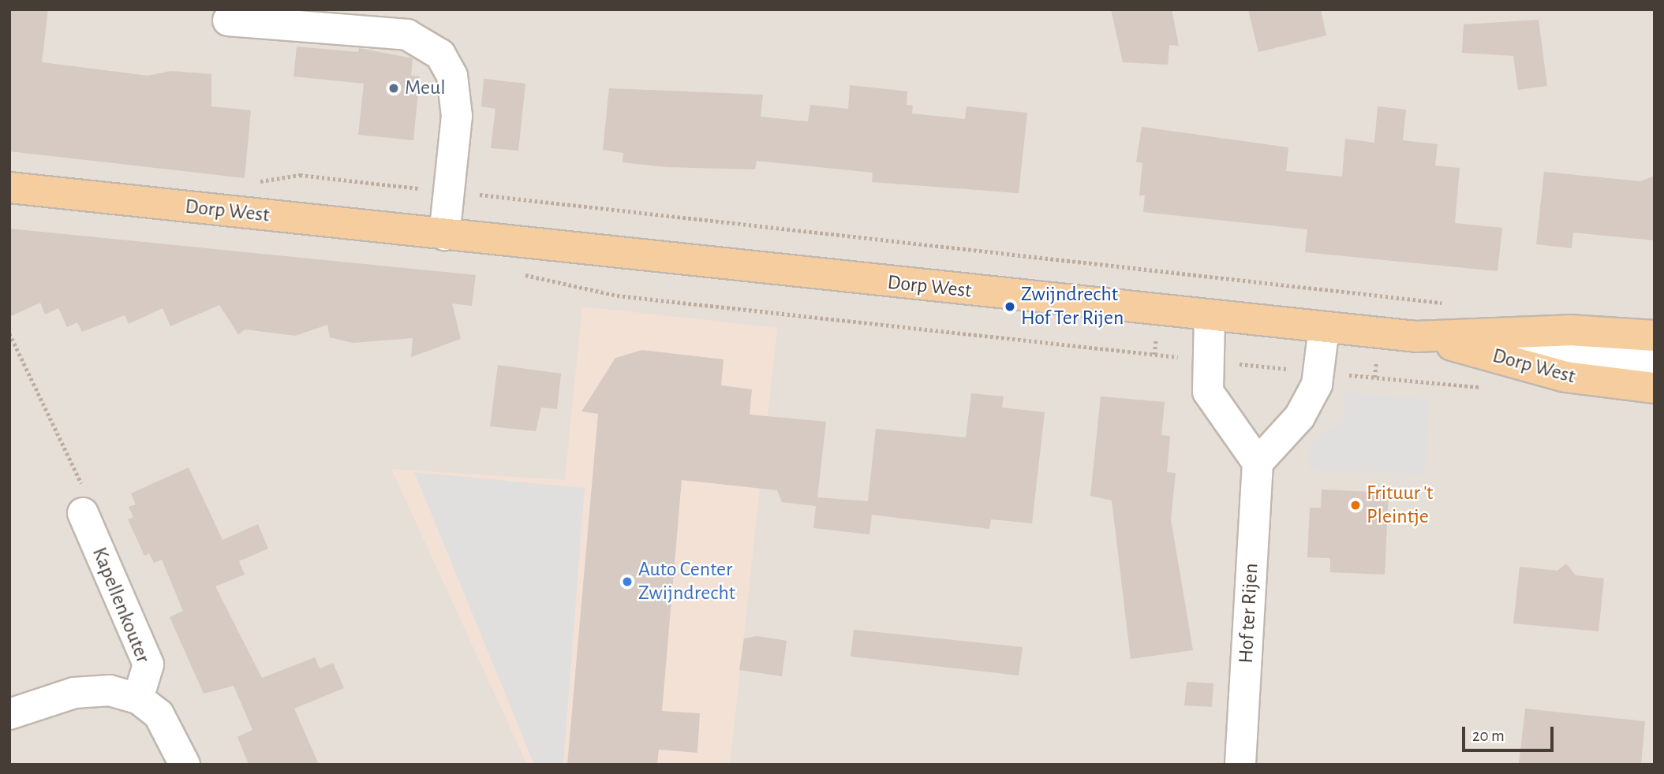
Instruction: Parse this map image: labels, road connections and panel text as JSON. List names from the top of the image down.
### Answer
{
  "streets": {
    "main road": ["Dorp West"],
    "street": ["Kapellenkouter", "Hof ter Rijen"]
  },
  "places": [
    "Meul",
    "Zwijndrecht Hof Ter Rijen",
    "Frituur 't Pleintje",
    "Auto Center Zwijndrecht"
  ],
  "scale_bar": "20 m"
}
